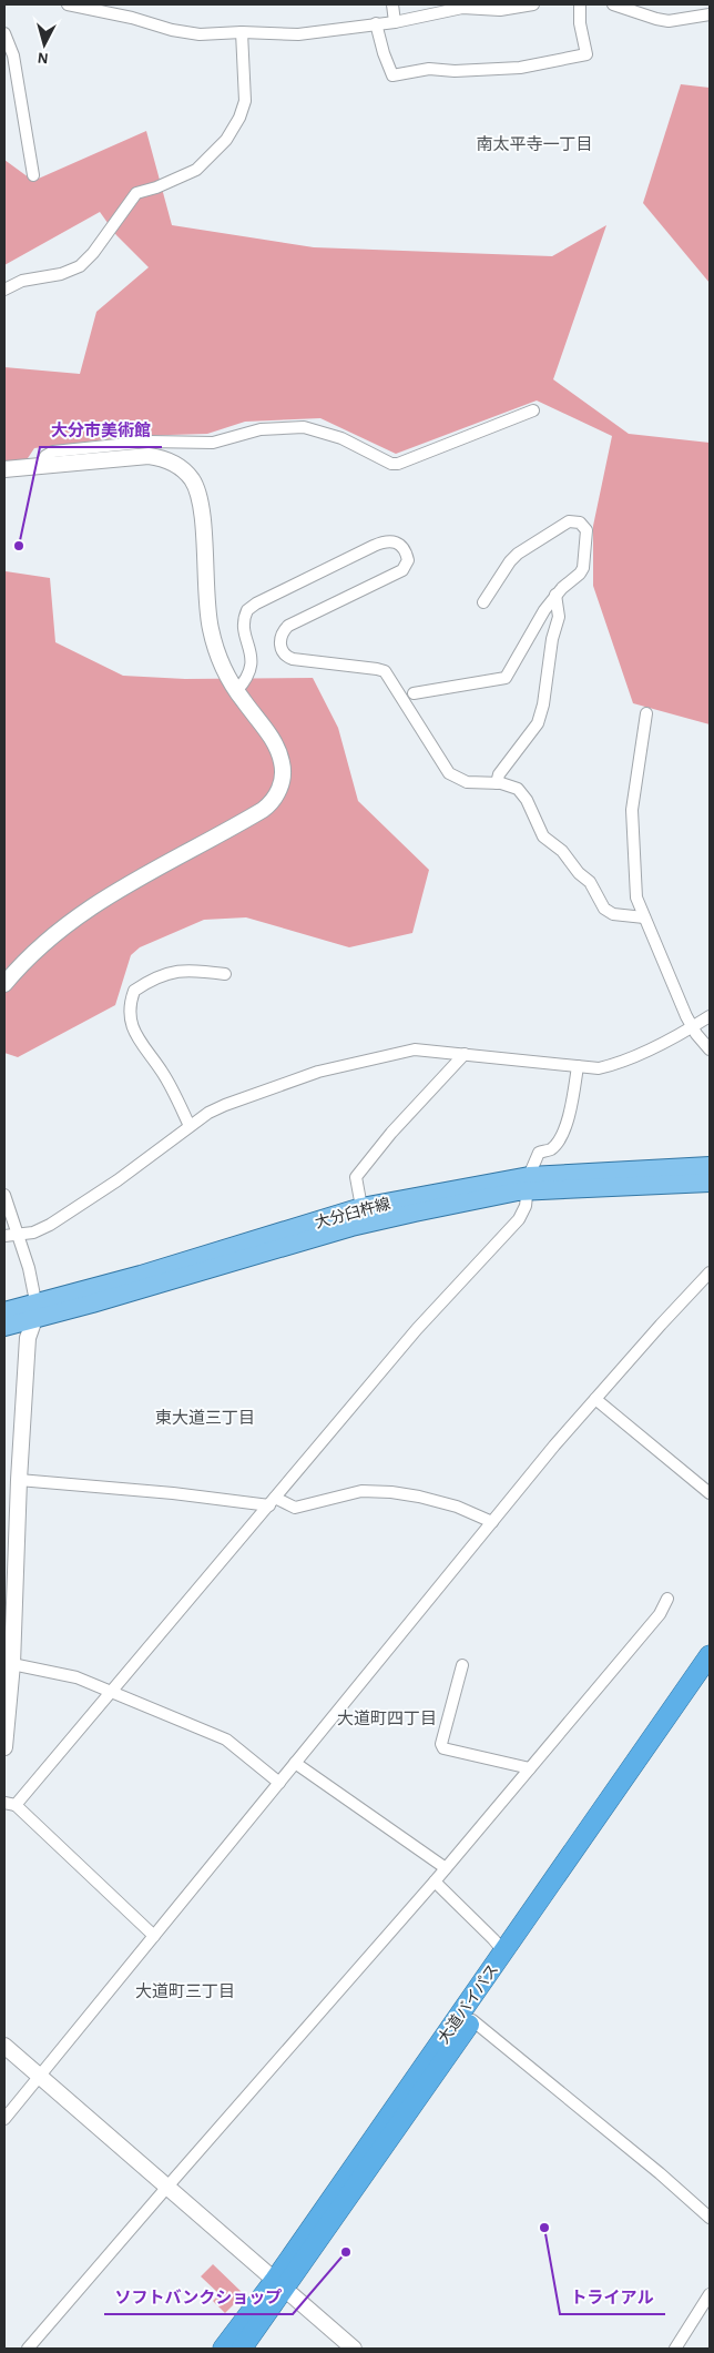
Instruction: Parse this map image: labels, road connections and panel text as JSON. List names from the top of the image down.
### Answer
{
  "streets": {
    "highway": ["大道バイパス"],
    "main road": ["大分臼杵線"]
  },
  "districts": [
    "南太平寺一丁目",
    "東大道三丁目",
    "大道町四丁目",
    "大道町三丁目"
  ],
  "places": ["大分市美術館", "トライアル", "ソフトバンクショップ"],
  "north": "bottom"
}
